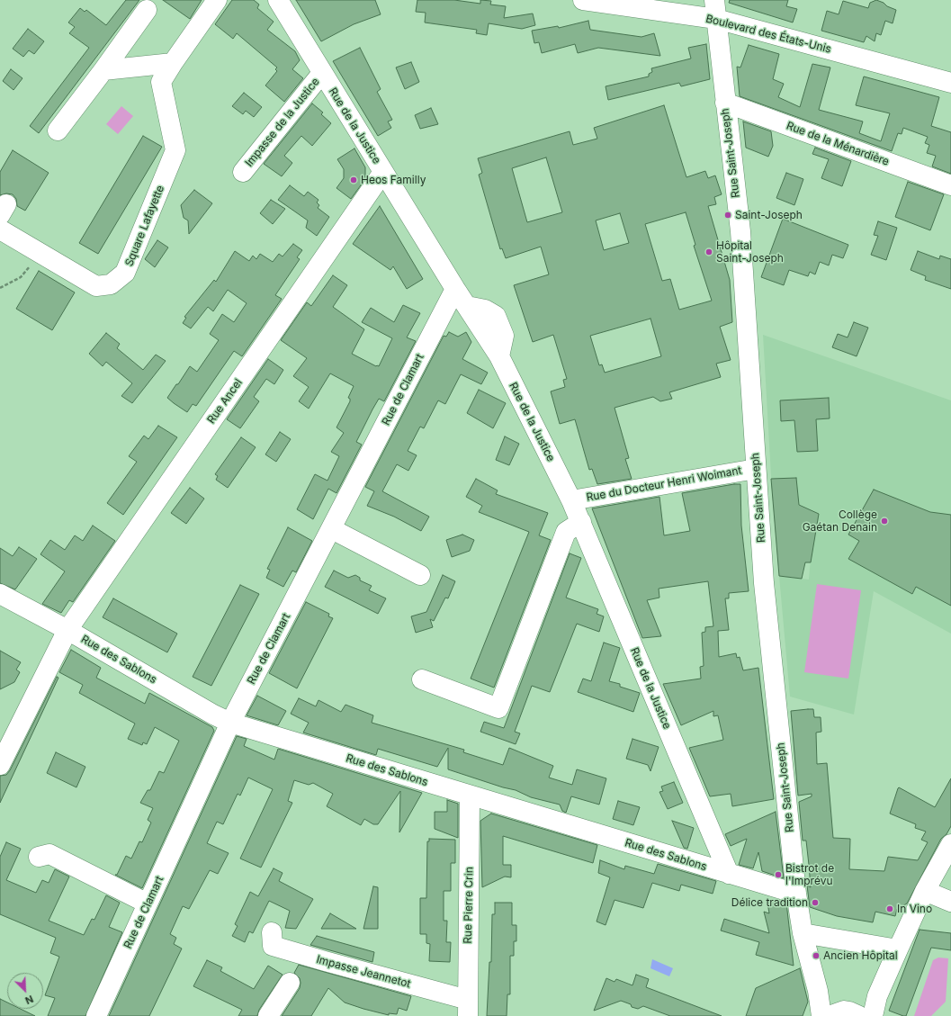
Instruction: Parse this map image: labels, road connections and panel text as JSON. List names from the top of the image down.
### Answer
{
  "streets": {
    "street": [
      "Boulevard des États-Unis",
      "Impasse de la Justice",
      "Rue de la Justice",
      "Rue de la Ménardière",
      "Rue Saint-Joseph",
      "Square Lafayette",
      "Rue de Clamart",
      "Rue Ancel",
      "Rue du Docteur Henri Woimant",
      "Rue des Sablons",
      "Rue Pierre Crin",
      "Impasse Jeannetot"
    ]
  },
  "crossings": [
    ["Boulevard des États-Unis", "Rue Saint-Joseph"],
    ["Impasse de la Justice", "Rue de la Justice"],
    ["Rue de la Justice", "Rue de Clamart"],
    ["Rue de la Justice", "Rue Ancel"],
    ["Rue de la Justice", "Rue du Docteur Henri Woimant"],
    ["Rue de la Justice", "Rue des Sablons"],
    ["Rue de la Ménardière", "Rue Saint-Joseph"],
    ["Rue Saint-Joseph", "Rue du Docteur Henri Woimant"],
    ["Rue Saint-Joseph", "Rue des Sablons"],
    ["Rue de Clamart", "Rue des Sablons"],
    ["Rue Ancel", "Rue des Sablons"],
    ["Rue des Sablons", "Rue Pierre Crin"],
    ["Rue Pierre Crin", "Impasse Jeannetot"]
  ],
  "places": [
    "Heos Familly",
    "Saint-Joseph",
    "Hôpital Saint-Joseph",
    "Collège Gaétan Denain",
    "Bistrot de l'Imprévu",
    "Délice tradition",
    "In Vino",
    "Ancien Hôpital"
  ],
  "north": "bottom right"
}
